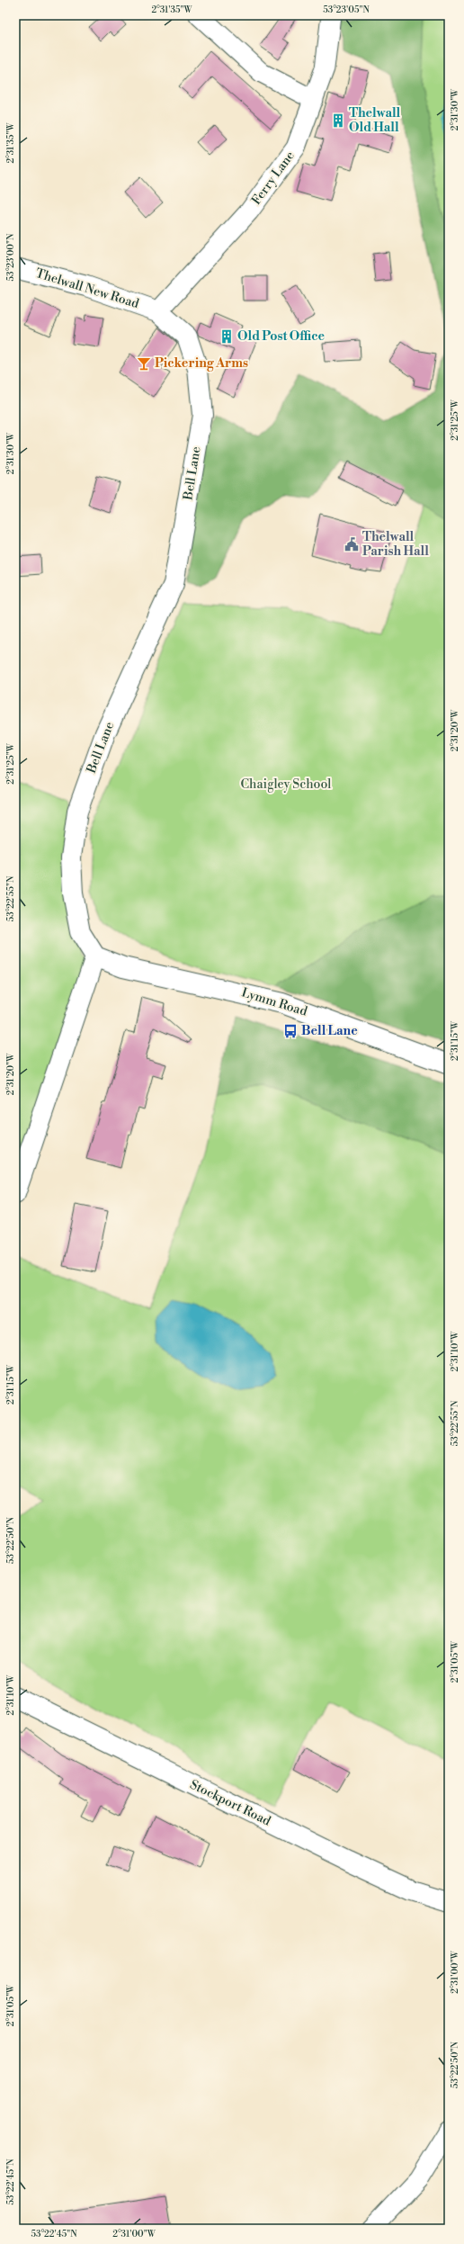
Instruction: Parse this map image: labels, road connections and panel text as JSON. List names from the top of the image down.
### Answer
{
  "streets": {
    "main road": [
      "Thelwall New Road",
      "Bell Lane",
      "Lymm Road",
      "Stockport Road"
    ],
    "street": ["Ferry Lane"]
  },
  "crossings": [
    ["Ferry Lane", "Thelwall New Road"],
    ["Ferry Lane", "Bell Lane"],
    ["Thelwall New Road", "Bell Lane"],
    ["Bell Lane", "Lymm Road"]
  ],
  "parks": ["Chaigley School"],
  "places": {
    "building": ["Thelwall Old Hall", "Old Post Office"],
    "bar": ["Pickering Arms"],
    "public building": ["Thelwall Parish Hall"],
    "bus stop": ["Bell Lane"]
  },
  "coordinates": [
    "2°31'35\"W",
    "53°23'05\"N",
    "2°31'30\"W",
    "53°23'00\"N",
    "2°31'25\"W",
    "2°31'20\"W",
    "53°22'55\"N",
    "2°31'15\"W",
    "2°31'10\"W",
    "53°22'50\"N",
    "2°31'05\"W",
    "2°31'00\"W",
    "53°22'45\"N"
  ]
}
